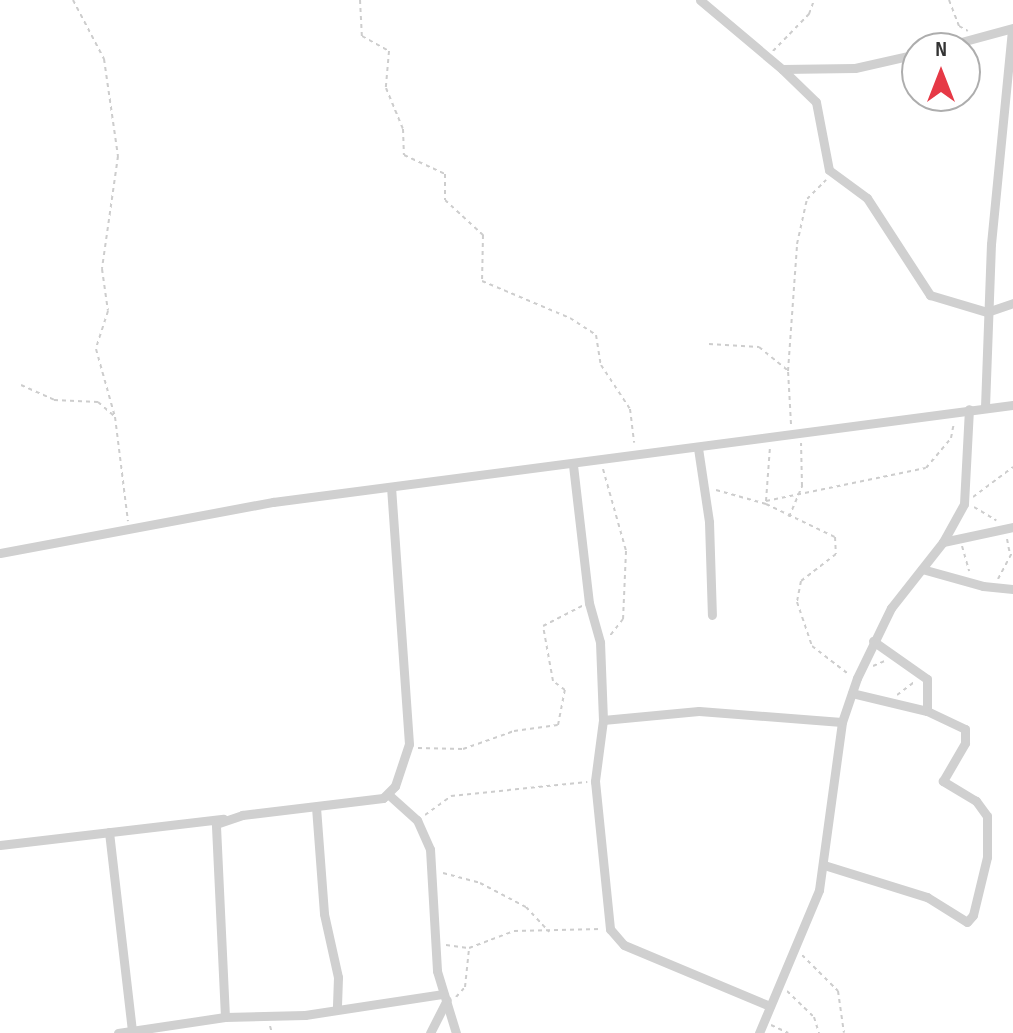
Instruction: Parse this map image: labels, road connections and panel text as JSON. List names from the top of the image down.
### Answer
{
  "north": "top"
}
